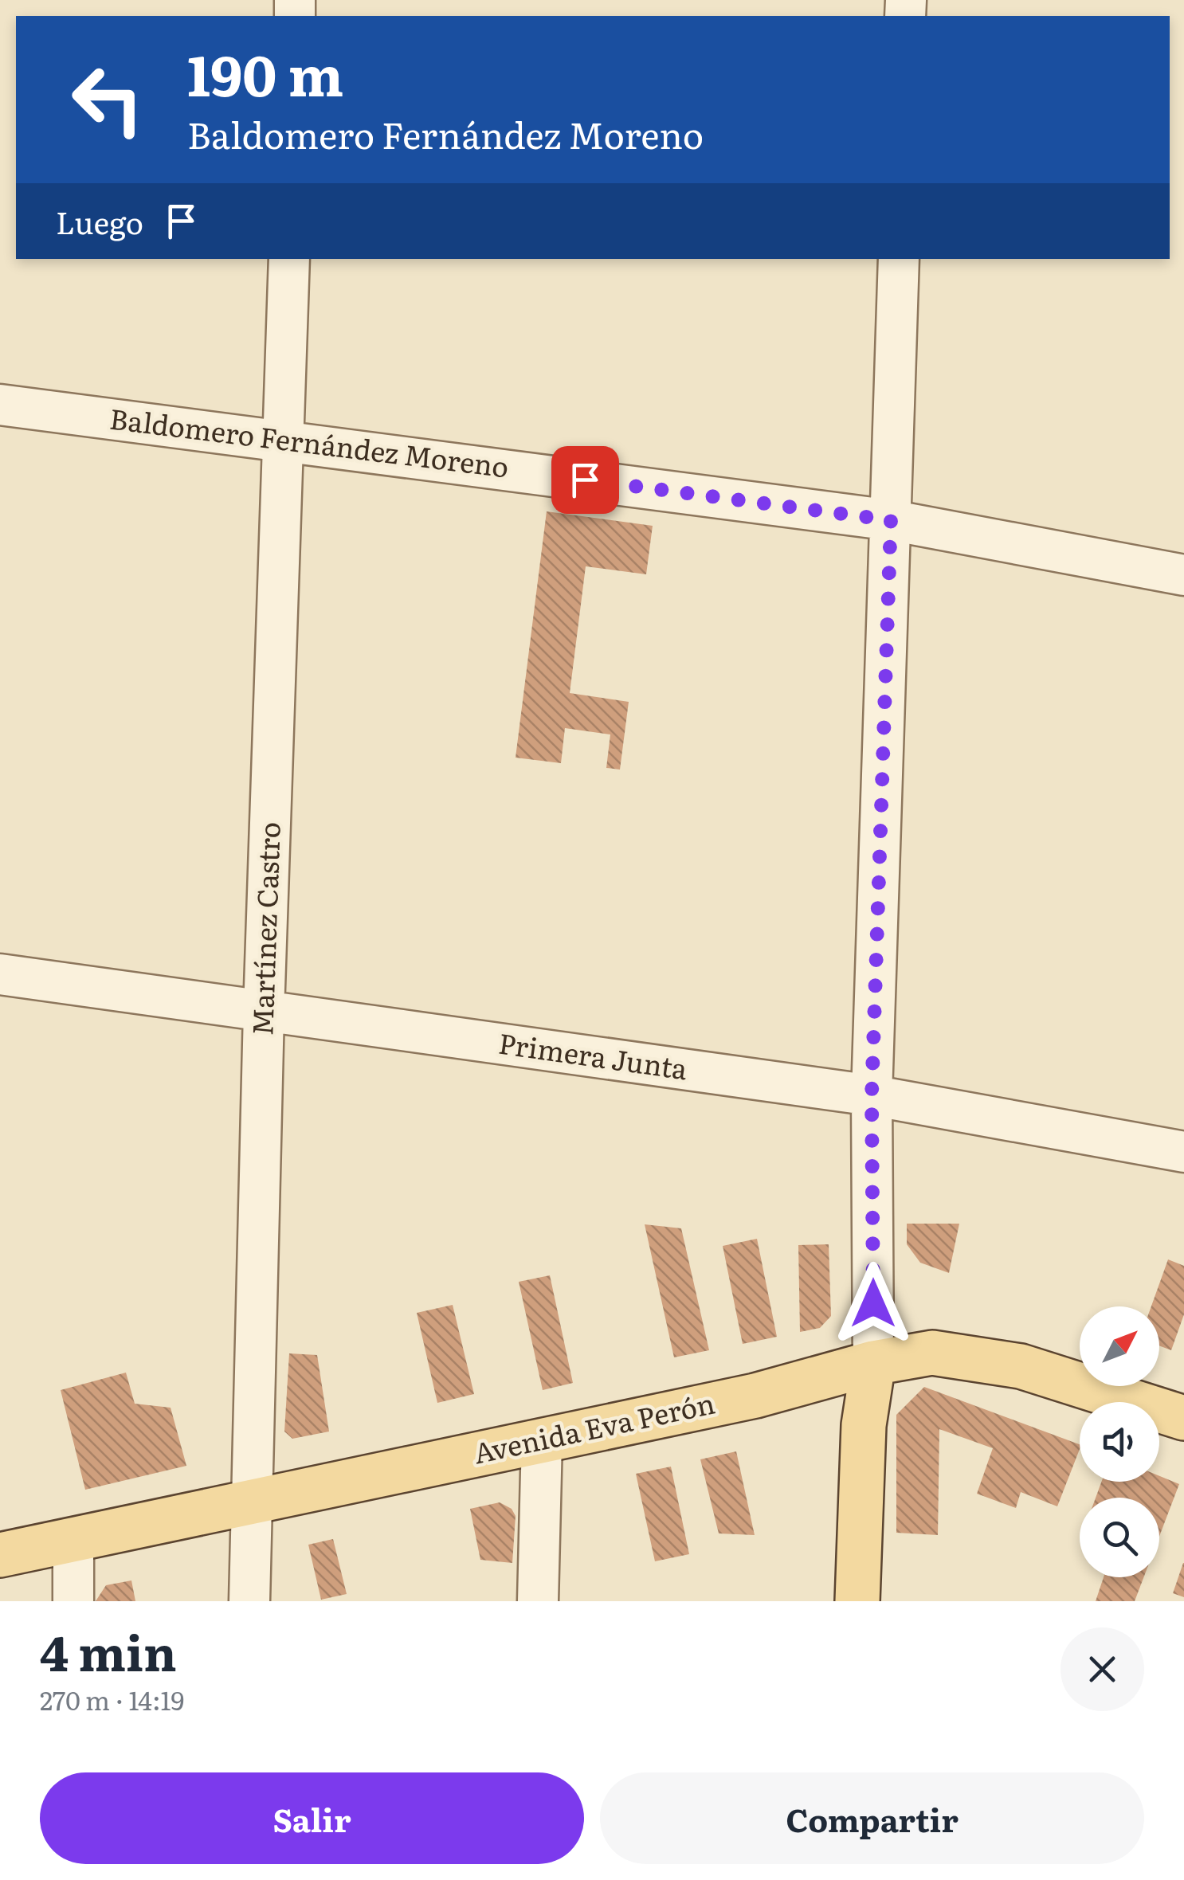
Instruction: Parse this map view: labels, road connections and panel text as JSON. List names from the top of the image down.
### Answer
{
  "streets": {
    "main road": ["Avenida Eva Perón"],
    "street": ["Baldomero Fernández Moreno", "Martínez Castro", "Primera Junta"]
  },
  "crossings": [
    ["Baldomero Fernández Moreno", "Martínez Castro"],
    ["Martínez Castro", "Primera Junta"],
    ["Martínez Castro", "Avenida Eva Perón"]
  ],
  "north": "top right",
  "page": {
    "turn": ["190 m", "Baldomero Fernández Moreno"],
    "then": "Luego",
    "heading": ["4 min", "270 m · 14:19"],
    "buttons": ["Salir", "Compartir"]
  }
}
